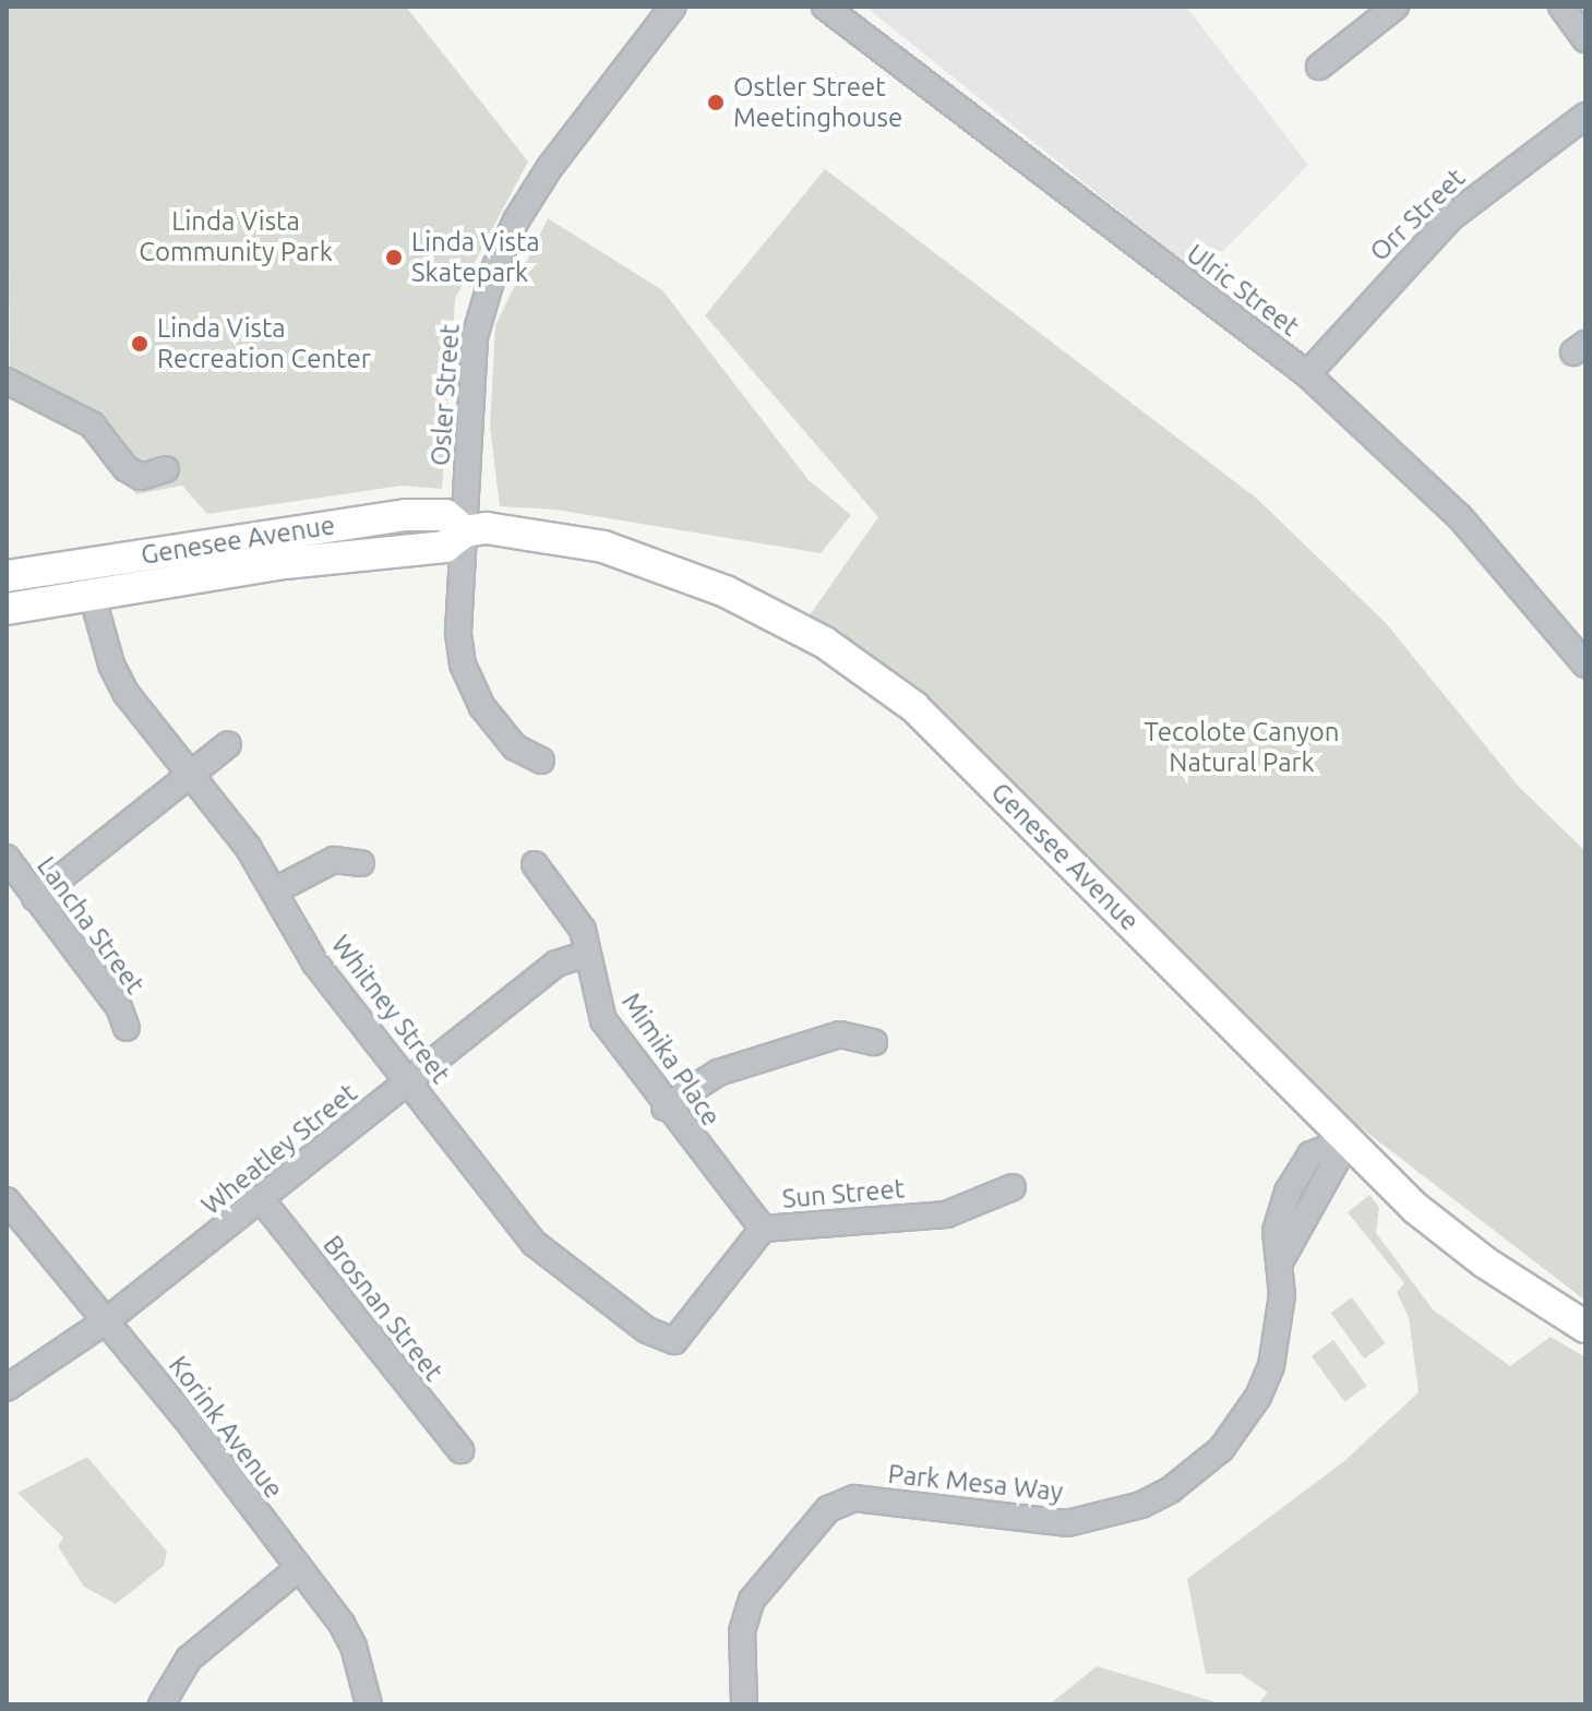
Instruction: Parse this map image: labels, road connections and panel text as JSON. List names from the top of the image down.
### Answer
{
  "streets": {
    "main road": ["Genesee Avenue"],
    "street": [
      "Orr Street",
      "Ulric Street",
      "Osler Street",
      "Lancha Street",
      "Whitney Street",
      "Mimika Place",
      "Wheatley Street",
      "Sun Street",
      "Brosnan Street",
      "Korink Avenue",
      "Park Mesa Way"
    ]
  },
  "crossings": [
    ["Orr Street", "Ulric Street"],
    ["Osler Street", "Genesee Avenue"],
    ["Genesee Avenue", "Whitney Street"],
    ["Genesee Avenue", "Park Mesa Way"],
    ["Whitney Street", "Wheatley Street"],
    ["Whitney Street", "Sun Street"],
    ["Mimika Place", "Wheatley Street"],
    ["Mimika Place", "Sun Street"],
    ["Wheatley Street", "Brosnan Street"],
    ["Wheatley Street", "Korink Avenue"]
  ],
  "parks": ["Linda Vista Community Park", "Tecolote Canyon Natural Park"],
  "places": ["Ostler Street Meetinghouse", "Linda Vista Skatepark", "Linda Vista Recreation Center"]
}
